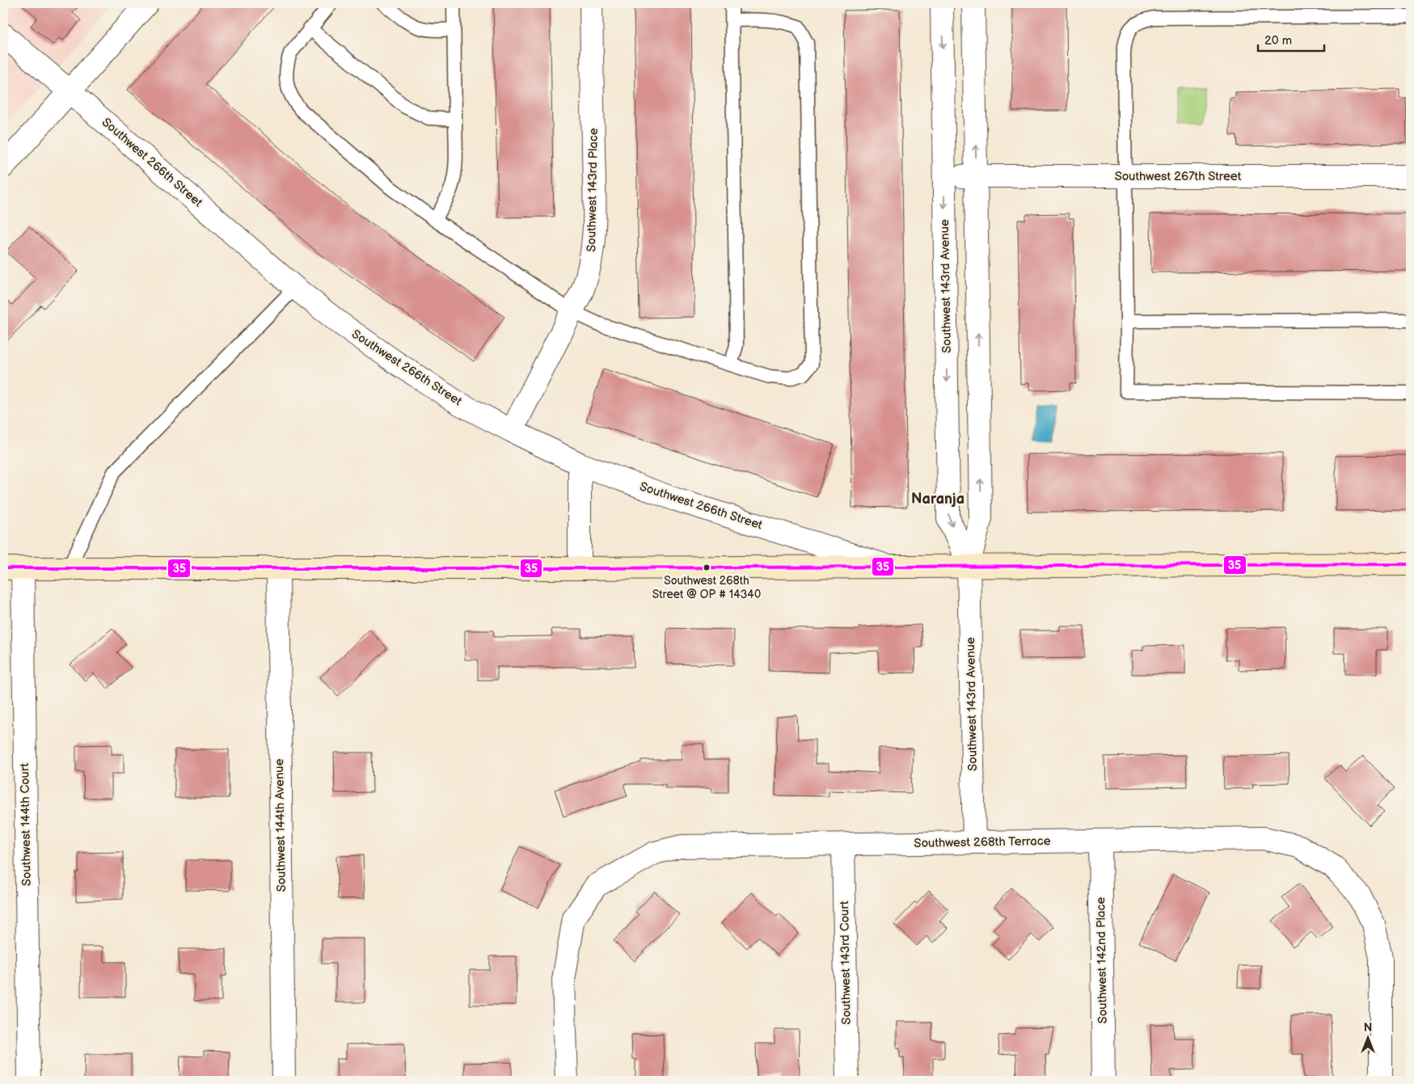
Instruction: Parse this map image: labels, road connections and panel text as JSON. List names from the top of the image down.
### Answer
{
  "streets": {
    "street": [
      "Southwest 266th Street",
      "Southwest 267th Street",
      "Southwest 143rd Place",
      "Southwest 143rd Avenue",
      "Southwest 144th Court",
      "Southwest 144th Avenue",
      "Southwest 268th Terrace",
      "Southwest 142nd Place",
      "Southwest 143rd Court"
    ]
  },
  "crossings": [
    ["Southwest 266th Street", "Southwest 143rd Place"],
    ["Southwest 267th Street", "Southwest 143rd Avenue"],
    ["Southwest 143rd Avenue", "Southwest 268th Terrace"],
    ["Southwest 268th Terrace", "Southwest 142nd Place"],
    ["Southwest 268th Terrace", "Southwest 143rd Court"]
  ],
  "districts": ["Naranja"],
  "places": ["Southwest 268th Street @ OP # 14340"],
  "lines": ["transit line 35"],
  "scale_bar": "20 m",
  "north": "top"
}
